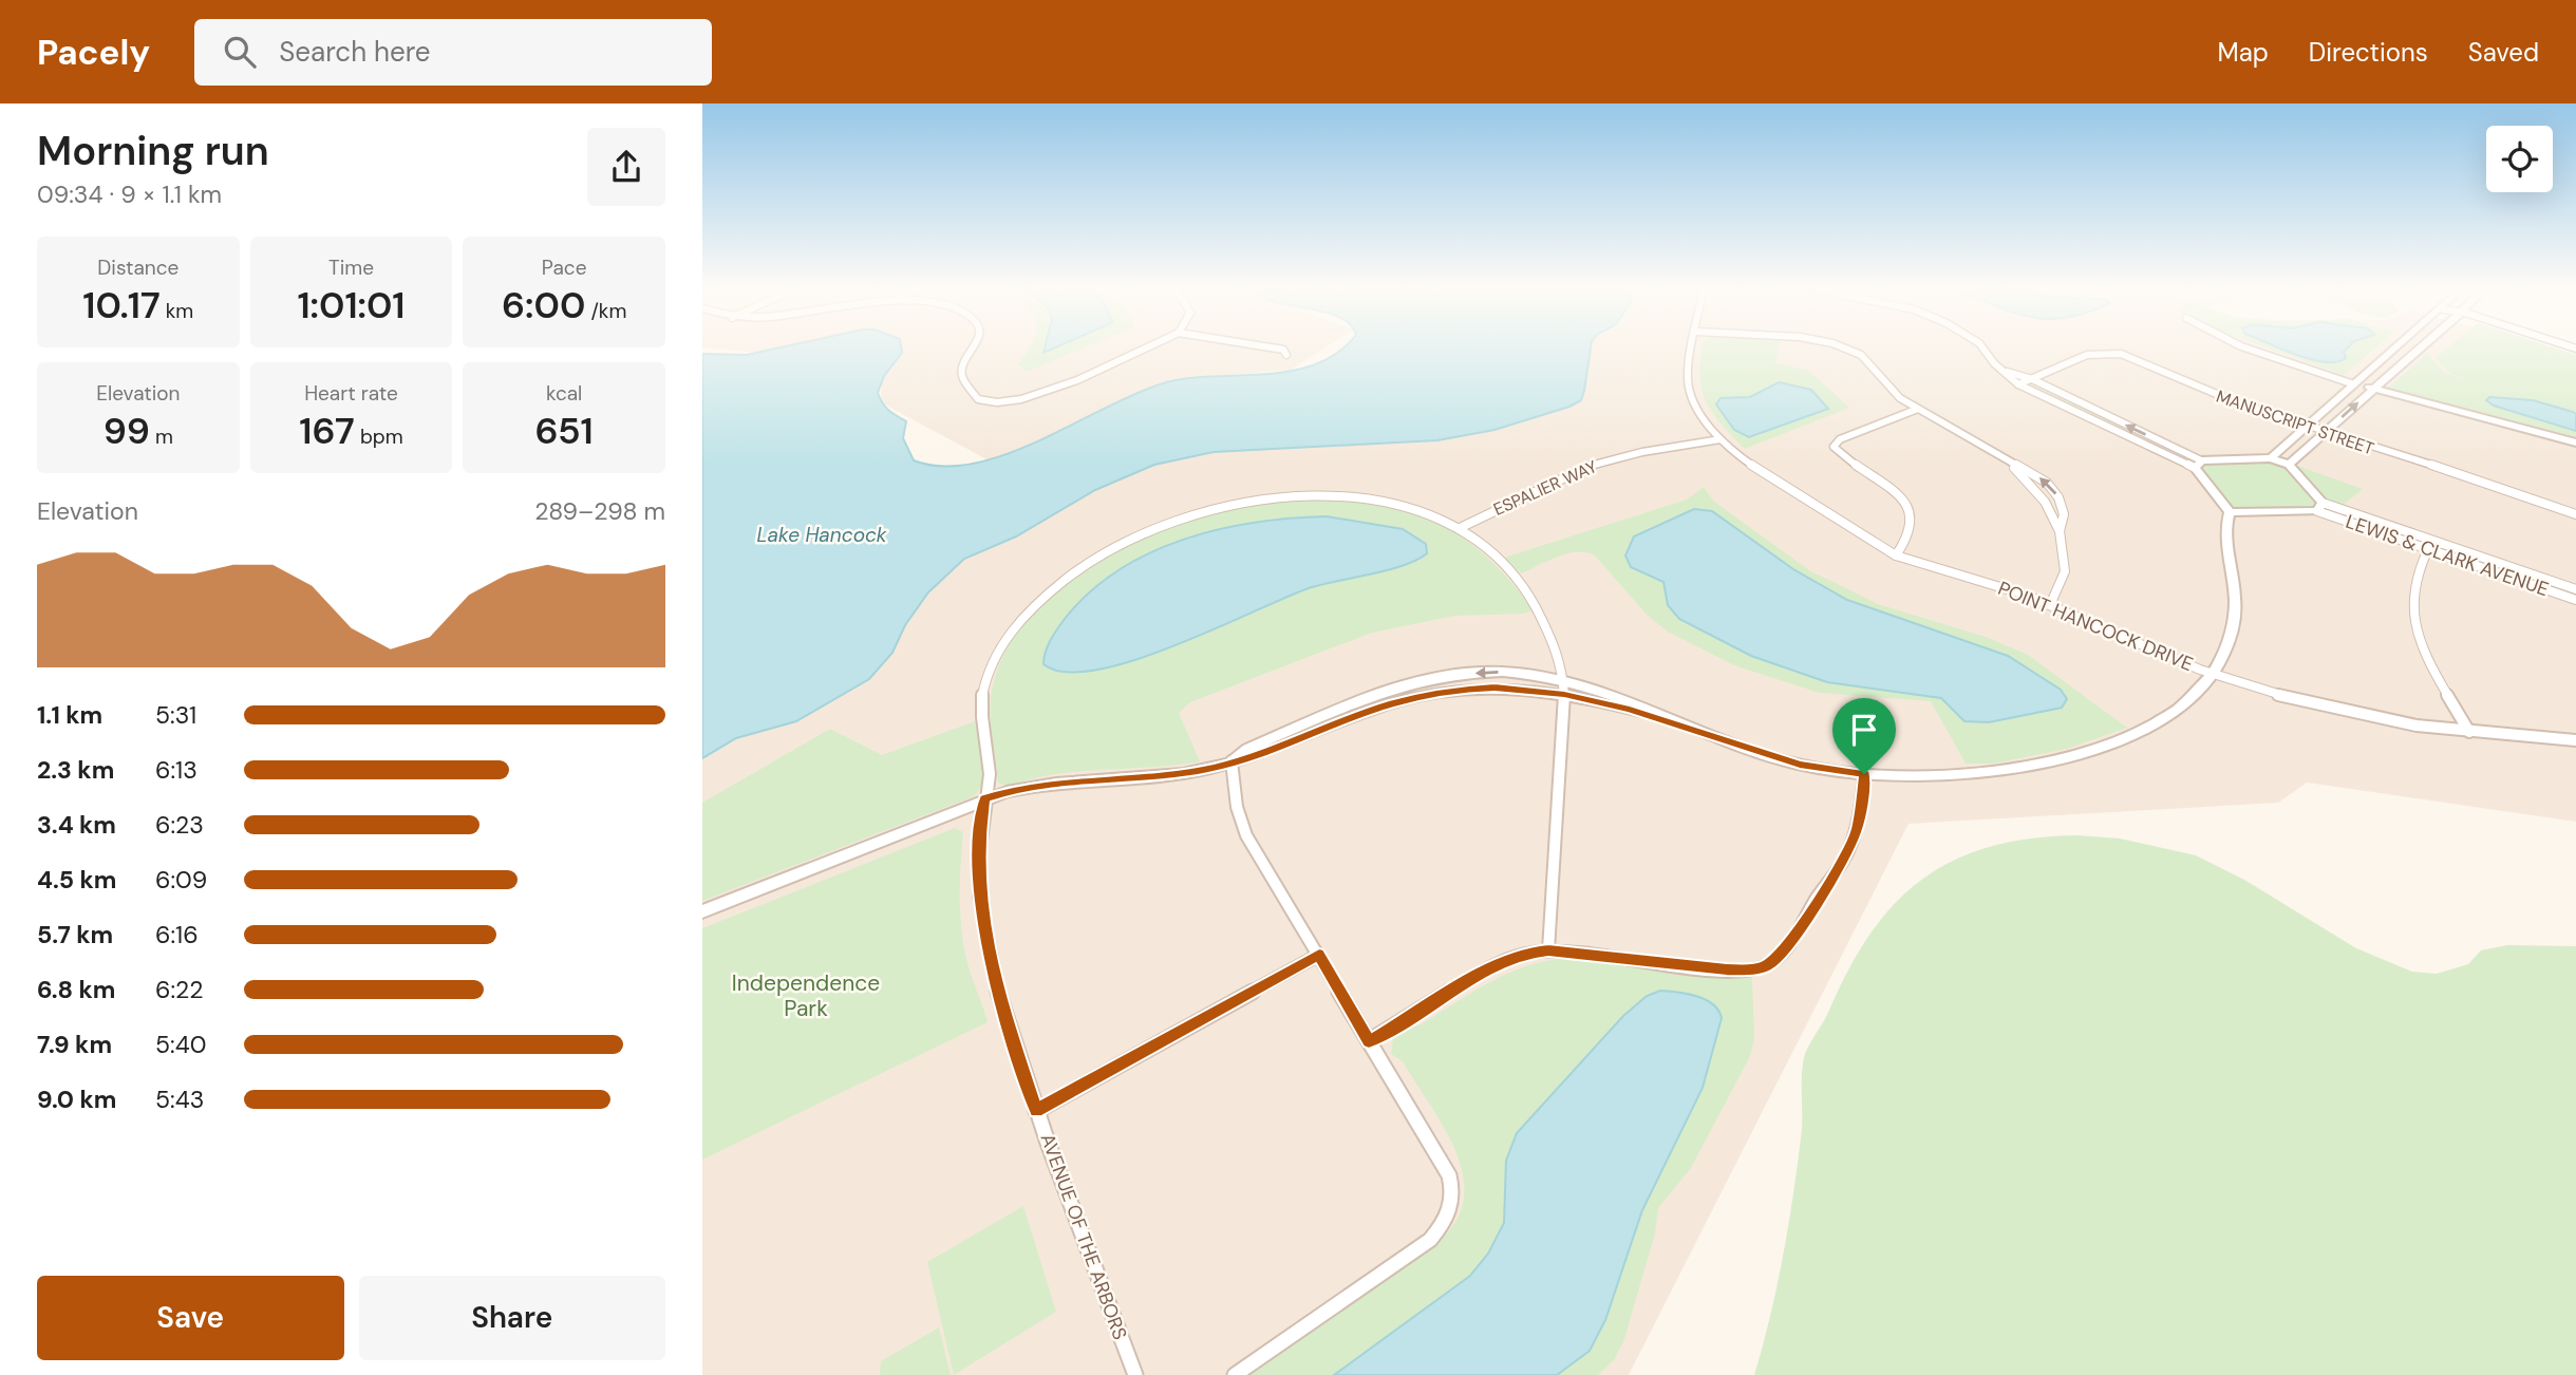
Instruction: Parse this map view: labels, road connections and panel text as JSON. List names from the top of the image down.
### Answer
{
  "streets": {
    "street": [
      "MANUSCRIPT STREET",
      "ESPALIER WAY",
      "LEWIS & CLARK AVENUE",
      "POINT HANCOCK DRIVE",
      "AVENUE OF THE ARBORS"
    ]
  },
  "crossings": [
    ["ESPALIER WAY", "POINT HANCOCK DRIVE"],
    ["ESPALIER WAY", "AVENUE OF THE ARBORS"]
  ],
  "water": ["Lake Hancock"],
  "parks": ["Independence Park"],
  "page": {
    "header": "Pacely",
    "search": "Search here",
    "nav": ["Map", "Directions", "Saved"],
    "heading": ["Morning run", "09:34 · 9 × 1.1 km"],
    "stats": [
      ["Distance", "10.17 km"],
      ["Time", "1:01:01"],
      ["Pace", "6:00 /km"],
      ["Elevation", "99 m"],
      ["Heart rate", "167 bpm"],
      ["kcal", "651"]
    ],
    "chart": ["Elevation", "289–298 m"],
    "list": [
      {
        "name": "1.1 km",
        "note": "5:31"
      },
      {
        "name": "2.3 km",
        "note": "6:13"
      },
      {
        "name": "3.4 km",
        "note": "6:23"
      },
      {
        "name": "4.5 km",
        "note": "6:09"
      },
      {
        "name": "5.7 km",
        "note": "6:16"
      },
      {
        "name": "6.8 km",
        "note": "6:22"
      },
      {
        "name": "7.9 km",
        "note": "5:40"
      },
      {
        "name": "9.0 km",
        "note": "5:43"
      }
    ],
    "buttons": ["Save", "Share"]
  }
}
